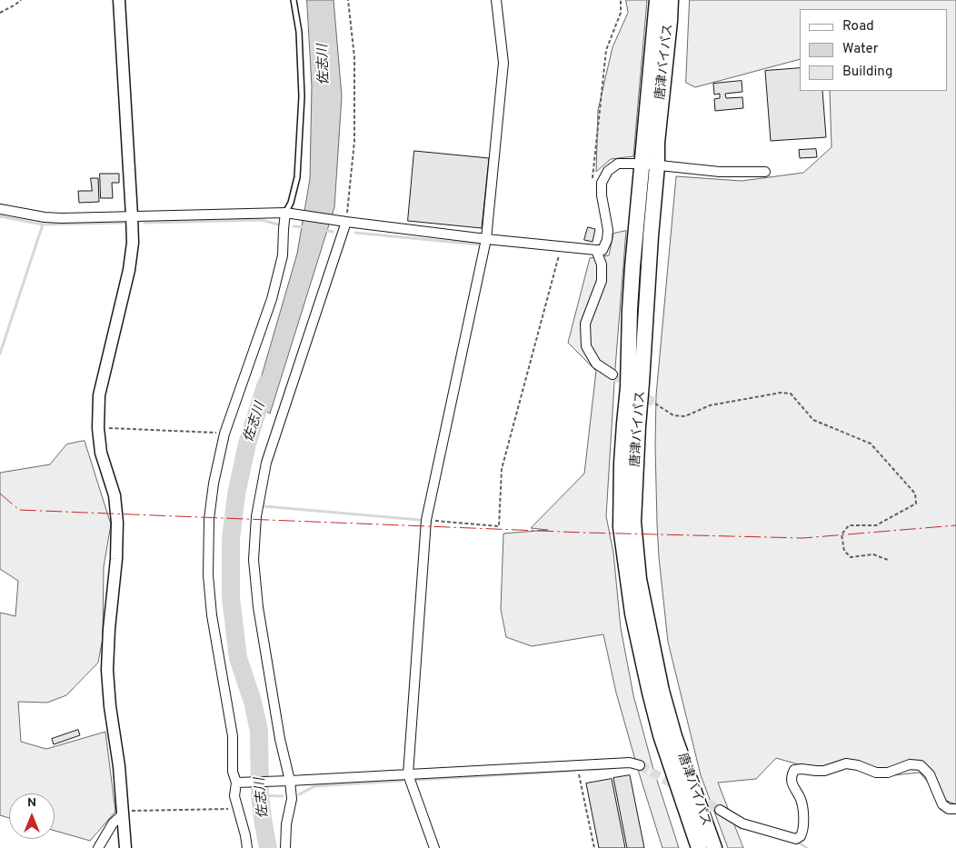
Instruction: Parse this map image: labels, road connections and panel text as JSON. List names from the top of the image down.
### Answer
{
  "streets": {
    "highway": ["唐津バイパス"]
  },
  "water": ["佐志川"],
  "legend": ["Road", "Water", "Building"],
  "north": "top"
}
